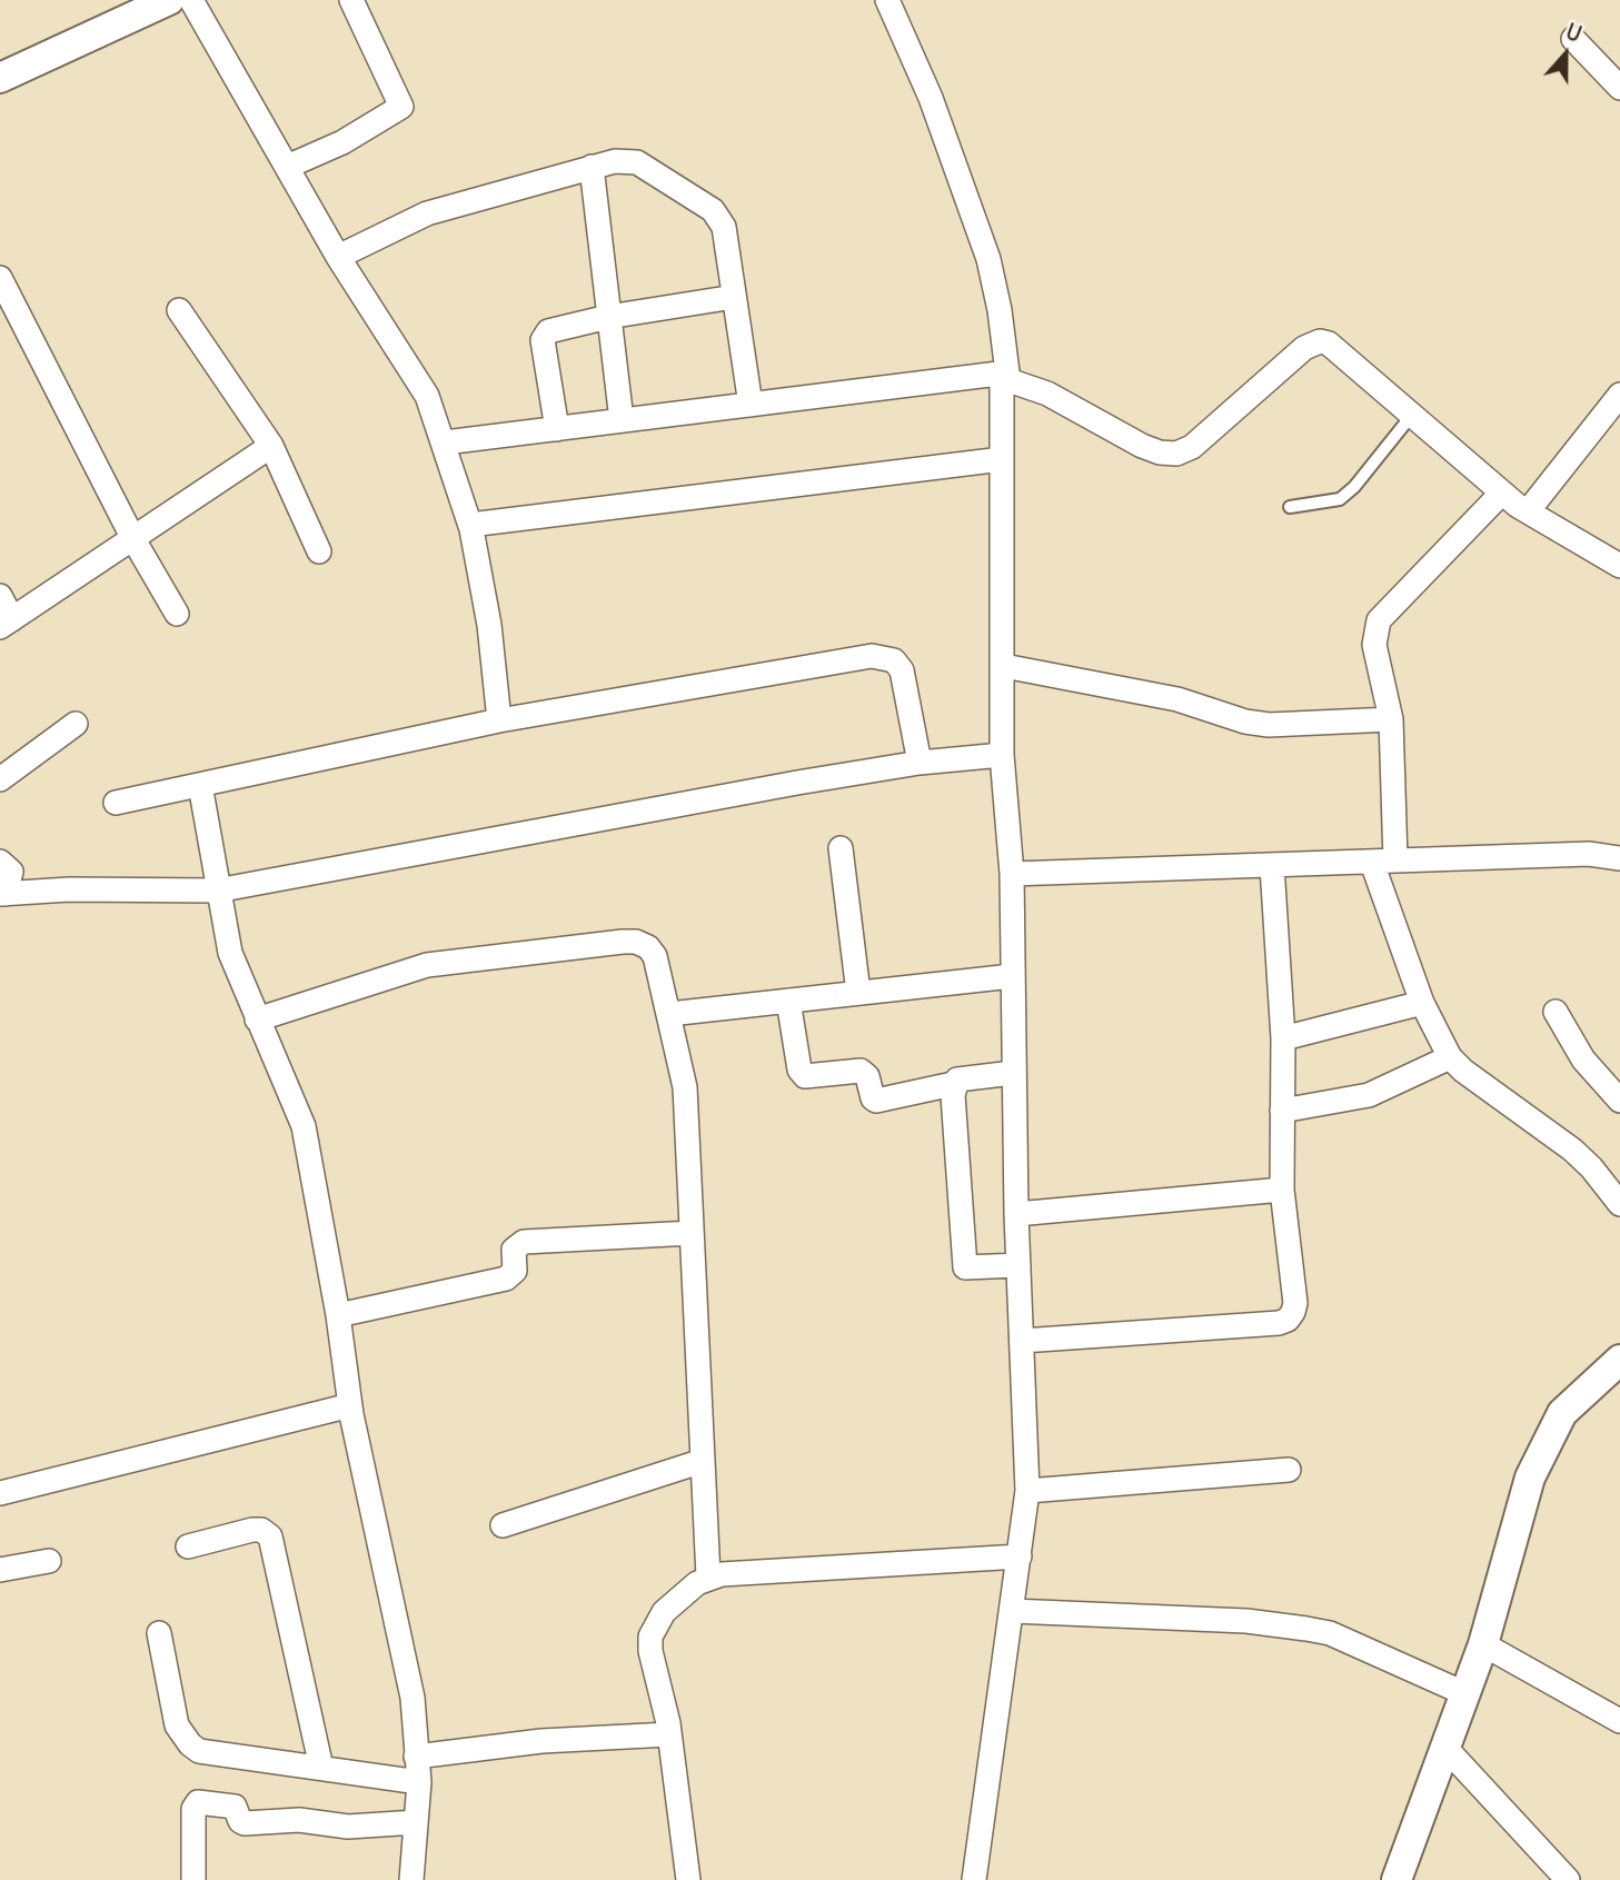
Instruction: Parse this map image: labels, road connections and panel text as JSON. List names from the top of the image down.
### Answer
{
  "north": "top"
}
